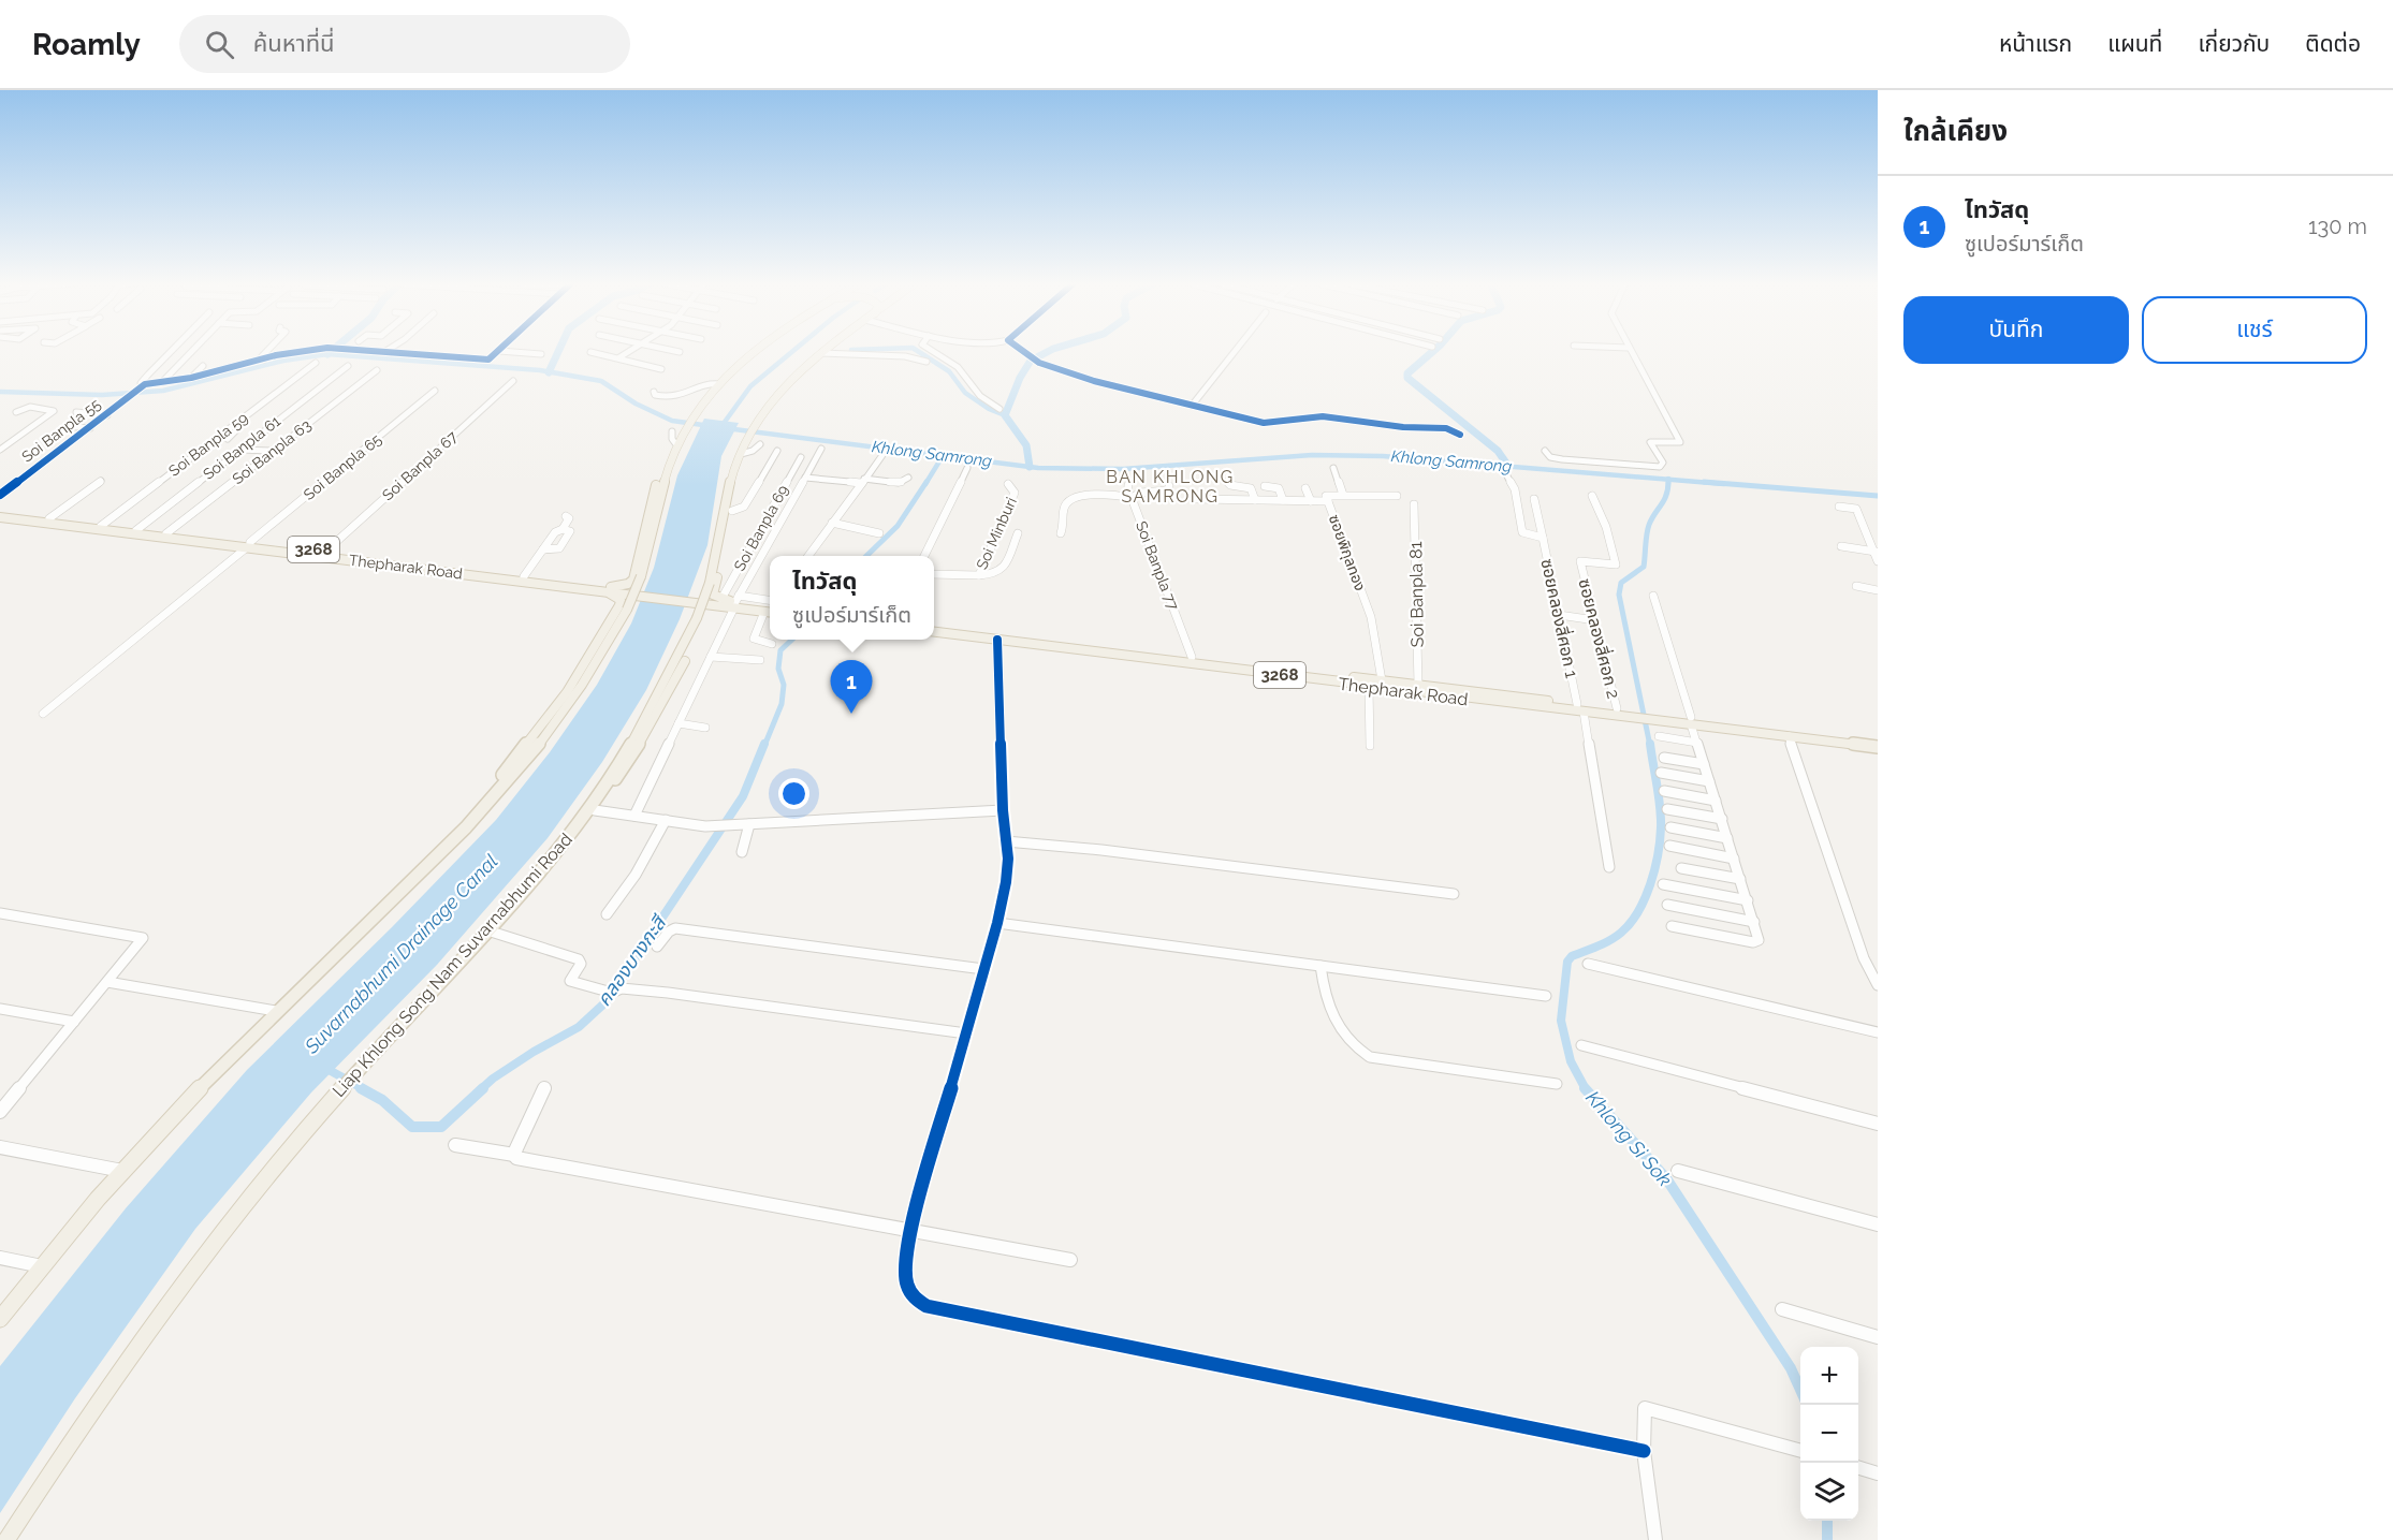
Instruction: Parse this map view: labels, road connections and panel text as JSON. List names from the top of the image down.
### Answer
{
  "streets": {
    "main road": ["3268", "Thepharak Road", "Liap Khlong Song Nam Suvarnabhumi Road"],
    "street": [
      "Soi Banpla 55",
      "Soi Banpla 59",
      "Soi Banpla 61",
      "Soi Banpla 63",
      "Soi Banpla 67",
      "Soi Banpla 65",
      "Soi Banpla 69",
      "Soi Minburi",
      "ซอยพิกุลทอง",
      "Soi Banpla 77",
      "Soi Banpla 81",
      "ซอยคลองสี่ศอก 1",
      "ซอยคลองสี่ศอก 2"
    ]
  },
  "crossings": [
    ["Soi Banpla 59", "Thepharak Road"],
    ["Soi Banpla 61", "Thepharak Road"],
    ["Soi Banpla 63", "Thepharak Road"],
    ["Soi Banpla 67", "Thepharak Road"],
    ["Soi Banpla 65", "Thepharak Road"],
    ["Soi Banpla 69", "Thepharak Road"],
    ["ซอยพิกุลทอง", "Thepharak Road"],
    ["Soi Banpla 77", "Thepharak Road"],
    ["Thepharak Road", "Soi Banpla 81"],
    ["Thepharak Road", "ซอยคลองสี่ศอก 1"],
    ["Thepharak Road", "ซอยคลองสี่ศอก 2"]
  ],
  "districts": ["BAN KHLONG SAMRONG"],
  "water": [
    "Khlong Samrong",
    "Suvarnabhumi Drainage Canal",
    "คลองบางกะสี",
    "Khlong Si Sok"
  ],
  "page": {
    "header": "Roamly",
    "search": "ค้นหาที่นี่",
    "nav": [
      "หน้าแรก",
      "แผนที่",
      "เกี่ยวกับ",
      "ติดต่อ"
    ],
    "heading": "ใกล้เคียง",
    "list": [
      {
        "mark": "1",
        "name": "ไทวัสดุ",
        "note": "ซูเปอร์มาร์เก็ต",
        "value": "130 m"
      }
    ],
    "buttons": ["บันทึก", "แชร์"],
    "popup": ["ไทวัสดุ", "ซูเปอร์มาร์เก็ต"],
    "pins": "1",
    "map_buttons": ["+", "−"]
  }
}
